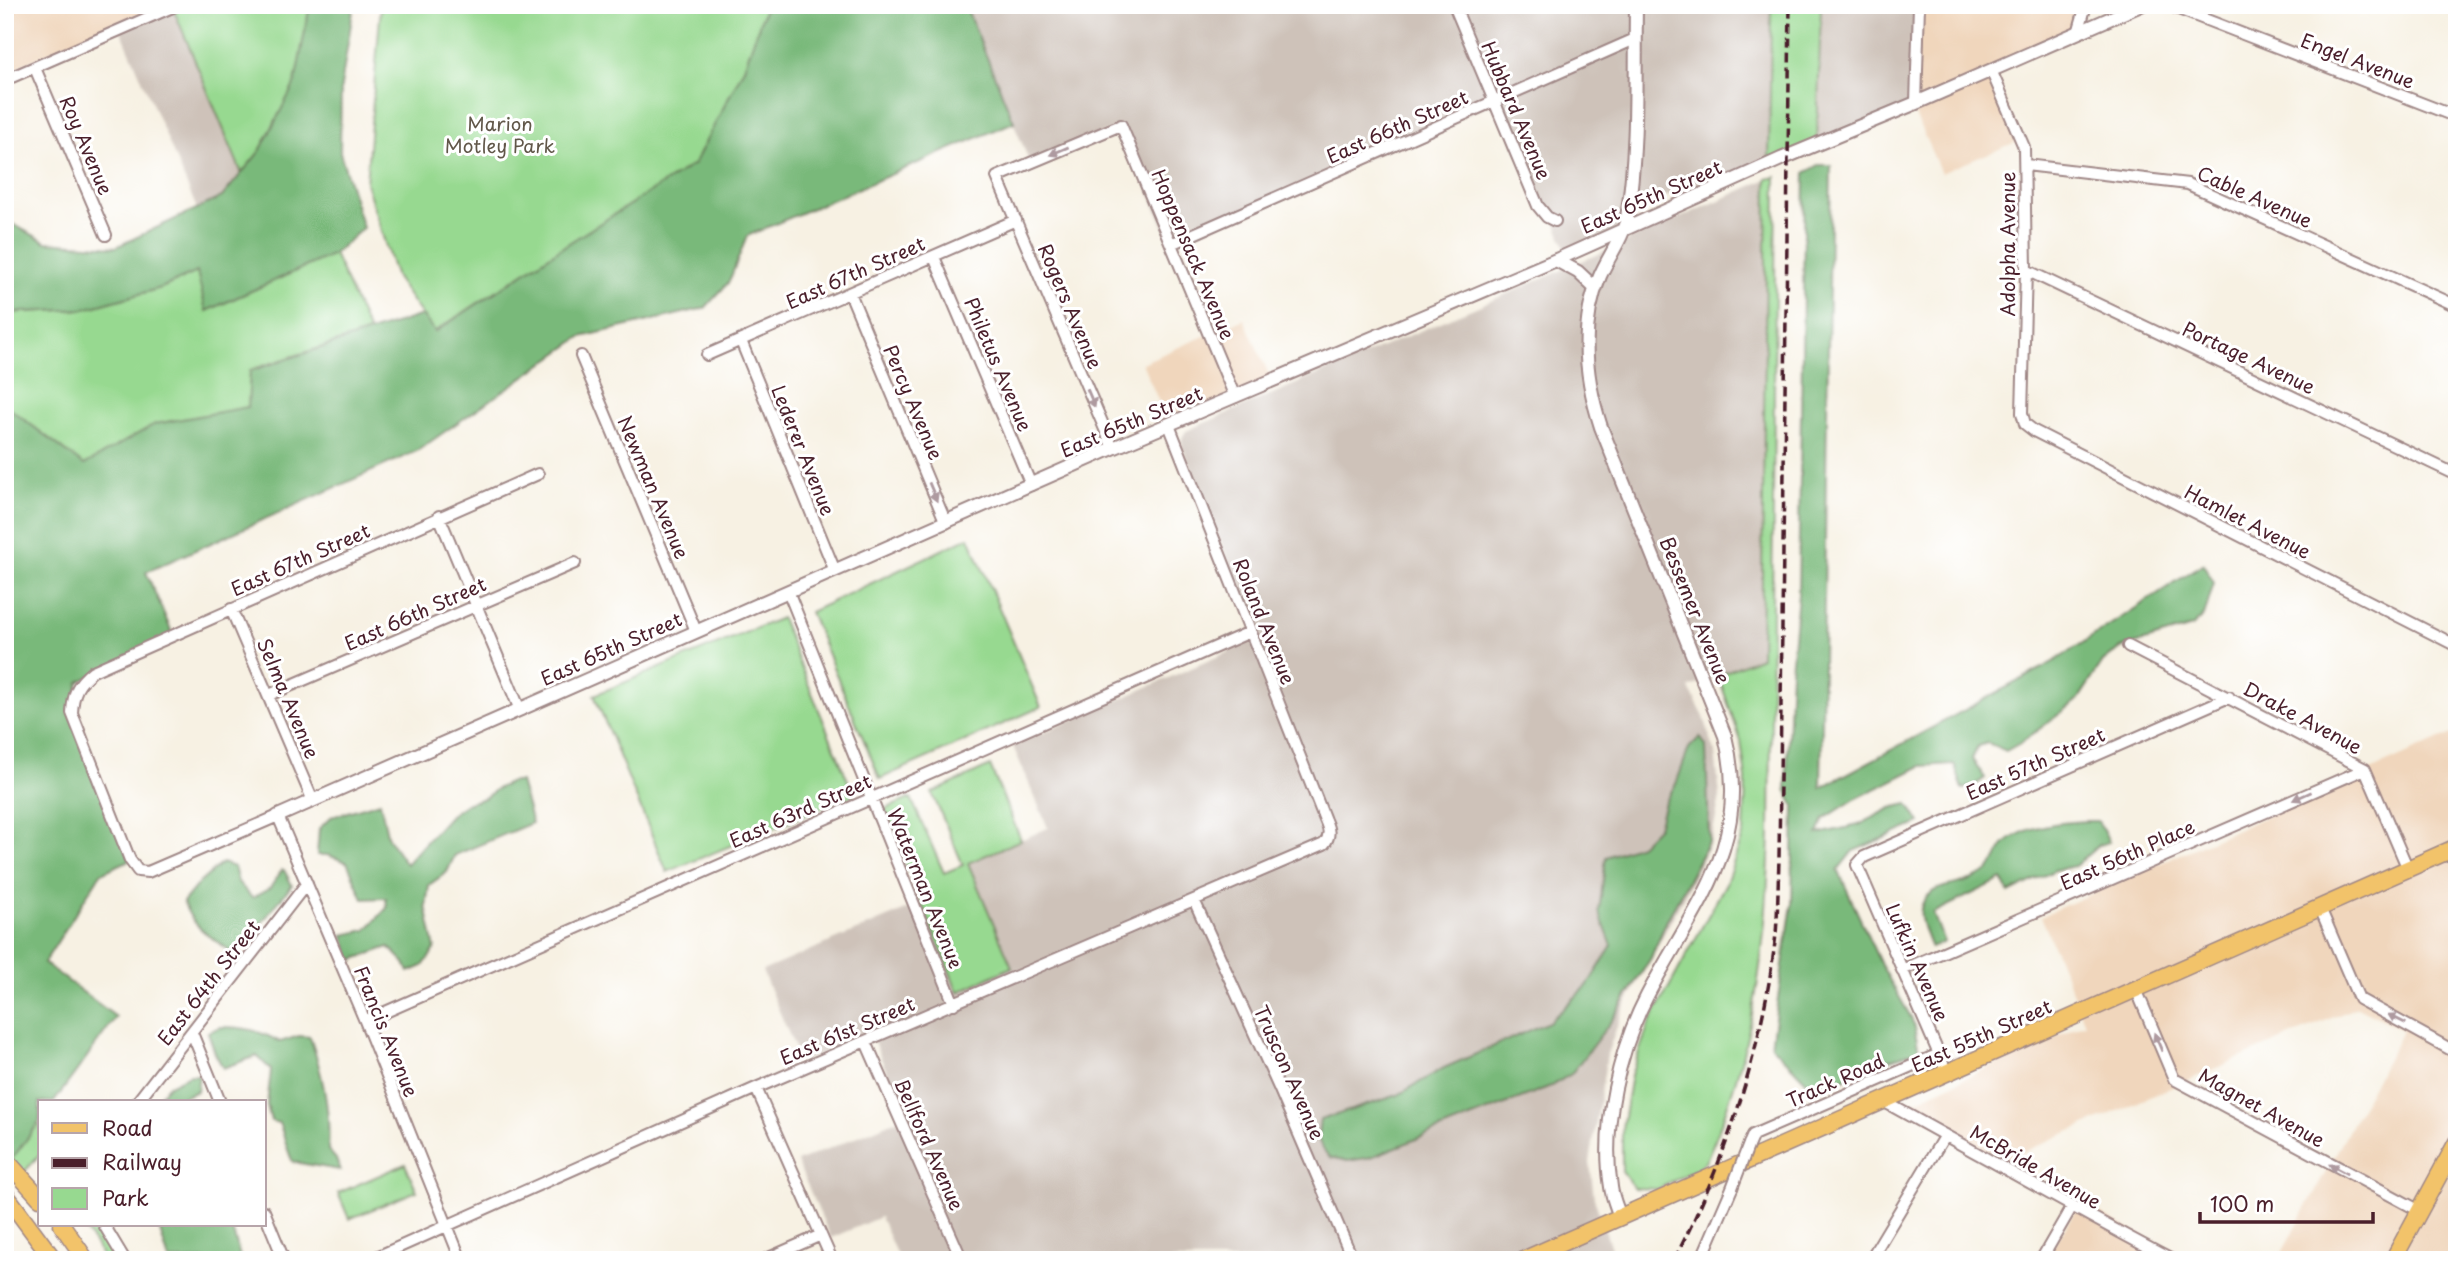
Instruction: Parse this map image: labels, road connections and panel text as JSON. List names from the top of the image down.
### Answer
{
  "streets": {
    "main road": ["East 55th Street"],
    "street": [
      "Engel Avenue",
      "Hubbard Avenue",
      "East 66th Street",
      "Roy Avenue",
      "East 65th Street",
      "Cable Avenue",
      "Adolpha Avenue",
      "Hoppensack Avenue",
      "East 67th Street",
      "Rogers Avenue",
      "Portage Avenue",
      "Philetus Avenue",
      "Percy Avenue",
      "Lederer Avenue",
      "Newman Avenue",
      "Hamlet Avenue",
      "Bessemer Avenue",
      "Roland Avenue",
      "Selma Avenue",
      "Drake Avenue",
      "East 57th Street",
      "East 63rd Street",
      "East 56th Place",
      "Waterman Avenue",
      "Lufkin Avenue",
      "East 64th Street",
      "East 61st Street",
      "Francis Avenue",
      "Truscon Avenue",
      "Track Road",
      "Magnet Avenue",
      "Bellford Avenue",
      "McBride Avenue"
    ]
  },
  "crossings": [
    ["Hubbard Avenue", "East 66th Street"],
    ["East 66th Street", "Hoppensack Avenue"],
    ["East 66th Street", "Bessemer Avenue"],
    ["East 66th Street", "Selma Avenue"],
    ["East 65th Street", "Adolpha Avenue"],
    ["East 65th Street", "Hoppensack Avenue"],
    ["East 65th Street", "East 67th Street"],
    ["East 65th Street", "Rogers Avenue"],
    ["East 65th Street", "Philetus Avenue"],
    ["East 65th Street", "Percy Avenue"],
    ["East 65th Street", "Lederer Avenue"],
    ["East 65th Street", "Newman Avenue"],
    ["East 65th Street", "Bessemer Avenue"],
    ["East 65th Street", "Roland Avenue"],
    ["East 65th Street", "Selma Avenue"],
    ["East 65th Street", "Waterman Avenue"],
    ["East 65th Street", "Francis Avenue"],
    ["Cable Avenue", "Adolpha Avenue"],
    ["Adolpha Avenue", "Portage Avenue"],
    ["Adolpha Avenue", "Hamlet Avenue"],
    ["Hoppensack Avenue", "Rogers Avenue"],
    ["East 67th Street", "Rogers Avenue"],
    ["East 67th Street", "Philetus Avenue"],
    ["East 67th Street", "Percy Avenue"],
    ["East 67th Street", "Lederer Avenue"],
    ["East 67th Street", "Selma Avenue"],
    ["Bessemer Avenue", "East 55th Street"],
    ["Roland Avenue", "East 63rd Street"],
    ["Roland Avenue", "East 61st Street"],
    ["Drake Avenue", "East 57th Street"],
    ["Drake Avenue", "East 56th Place"],
    ["Drake Avenue", "East 55th Street"],
    ["East 57th Street", "Lufkin Avenue"],
    ["East 63rd Street", "Waterman Avenue"],
    ["East 63rd Street", "Francis Avenue"],
    ["East 56th Place", "Lufkin Avenue"],
    ["Waterman Avenue", "East 61st Street"],
    ["Lufkin Avenue", "East 55th Street"],
    ["Lufkin Avenue", "Track Road"],
    ["East 64th Street", "Francis Avenue"],
    ["East 61st Street", "Francis Avenue"],
    ["East 61st Street", "Truscon Avenue"],
    ["East 61st Street", "Bellford Avenue"],
    ["East 55th Street", "Magnet Avenue"],
    ["East 55th Street", "McBride Avenue"]
  ],
  "one_way": [
    "Rogers Avenue",
    "Percy Avenue",
    "East 56th Place",
    "Magnet Avenue"
  ],
  "parks": ["Marion Motley Park"],
  "legend": ["Road", "Railway", "Park"],
  "scale_bar": "100 m"
}
